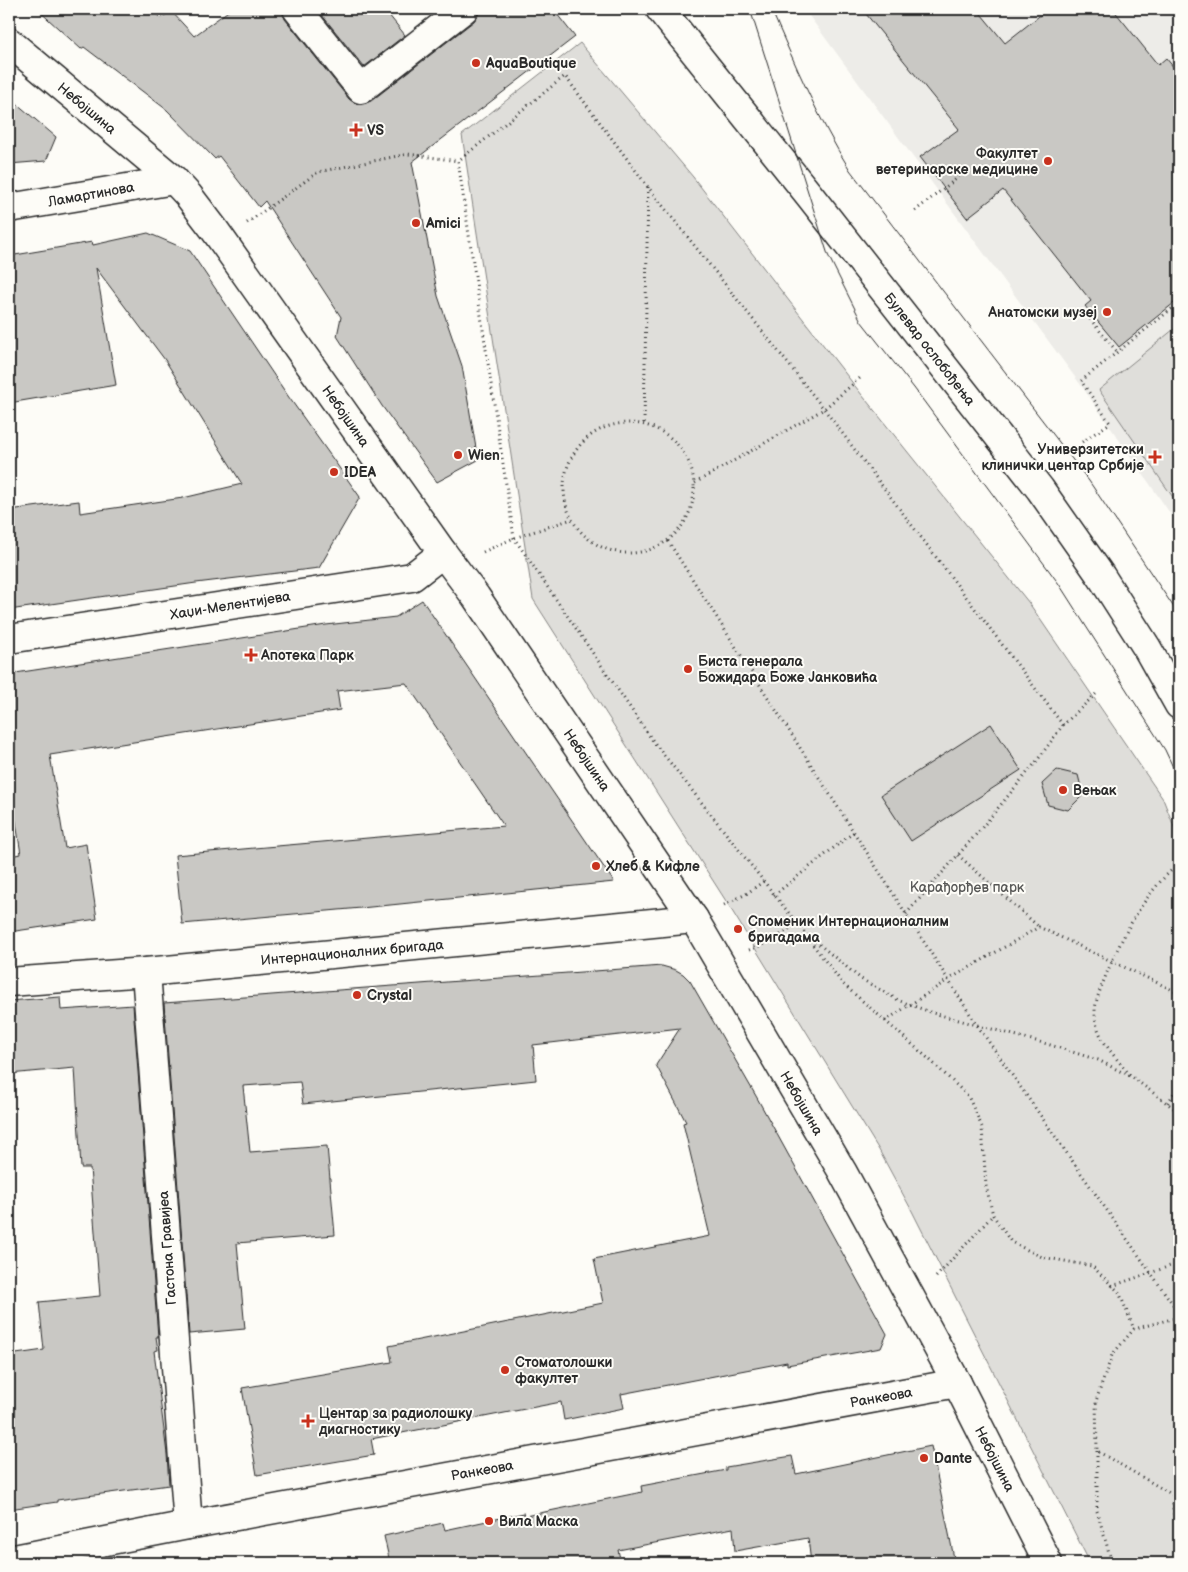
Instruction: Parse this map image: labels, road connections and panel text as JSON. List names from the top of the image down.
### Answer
{
  "streets": {
    "street": [
      "Небојшина",
      "Ламартинова",
      "Булевар ослобођења",
      "Хаџи-Мелентијева",
      "Интернационалних бригада",
      "Гастона Гравијеа",
      "Ранкеова"
    ]
  },
  "crossings": [
    ["Небојшина", "Ламартинова"],
    ["Небојшина", "Хаџи-Мелентијева"],
    ["Небојшина", "Интернационалних бригада"],
    ["Небојшина", "Ранкеова"],
    ["Интернационалних бригада", "Гастона Гравијеа"],
    ["Гастона Гравијеа", "Ранкеова"]
  ],
  "parks": ["Карађорђев парк"],
  "places": {
    "other": [
      "AquaBoutique",
      "Факултет ветеринарске медицине",
      "Amici",
      "Анатомски музеј",
      "Wien",
      "IDEA",
      "Биста генерала Божидара Боже Јанковића",
      "Вењак",
      "Хлеб & Кифле",
      "Споменик Интернационалним бригадама",
      "Crystal",
      "Стоматолошки факултет",
      "Dante",
      "Вила Маска"
    ],
    "health": [
      "VS",
      "Универзитетски клинички центар Србије",
      "Апотека Парк",
      "Центар за радиолошку диагностику"
    ]
  }
}
